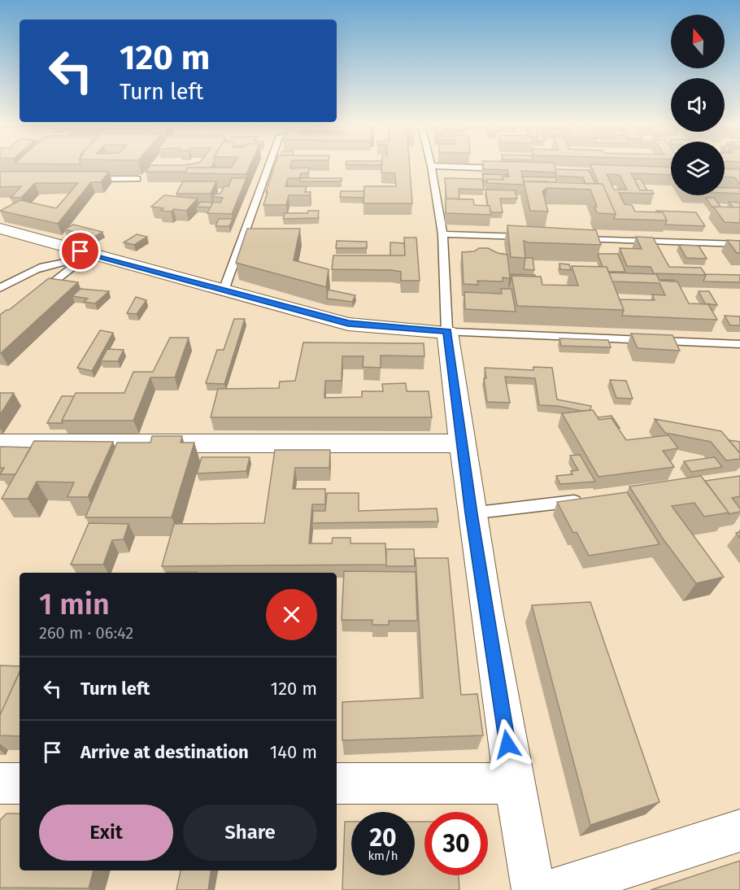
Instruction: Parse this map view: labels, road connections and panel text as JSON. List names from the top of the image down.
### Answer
{
  "north": "top",
  "page": {
    "turn": ["120 m", "Turn left"],
    "heading": ["1 min", "260 m · 06:42"],
    "list": [
      {
        "name": "Turn left",
        "value": "120 m"
      },
      {
        "name": "Arrive at destination",
        "value": "140 m"
      }
    ],
    "buttons": ["Exit", "Share"],
    "speed": "20 km/h",
    "limit": "30"
  }
}
